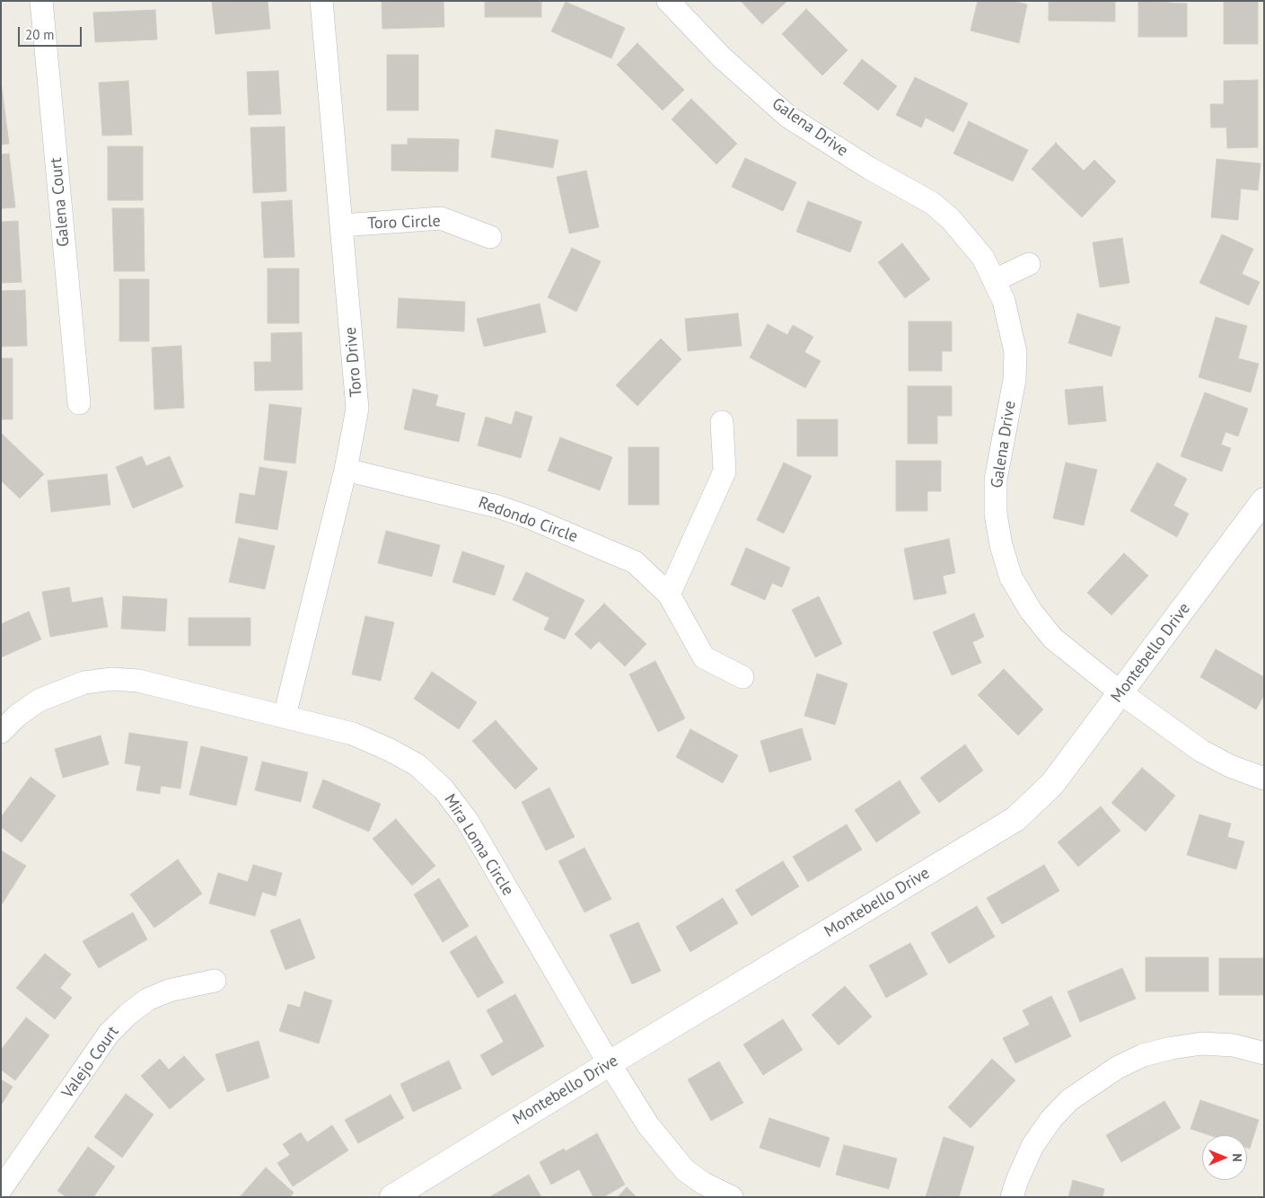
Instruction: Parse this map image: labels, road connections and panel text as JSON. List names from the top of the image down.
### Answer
{
  "streets": {
    "street": [
      "Galena Drive",
      "Galena Court",
      "Toro Circle",
      "Toro Drive",
      "Redondo Circle",
      "Montebello Drive",
      "Mira Loma Circle",
      "Valejo Court"
    ]
  },
  "crossings": [
    ["Galena Drive", "Montebello Drive"],
    ["Toro Circle", "Toro Drive"],
    ["Toro Drive", "Redondo Circle"],
    ["Toro Drive", "Mira Loma Circle"],
    ["Montebello Drive", "Mira Loma Circle"]
  ],
  "scale_bar": "20 m",
  "north": "right"
}
